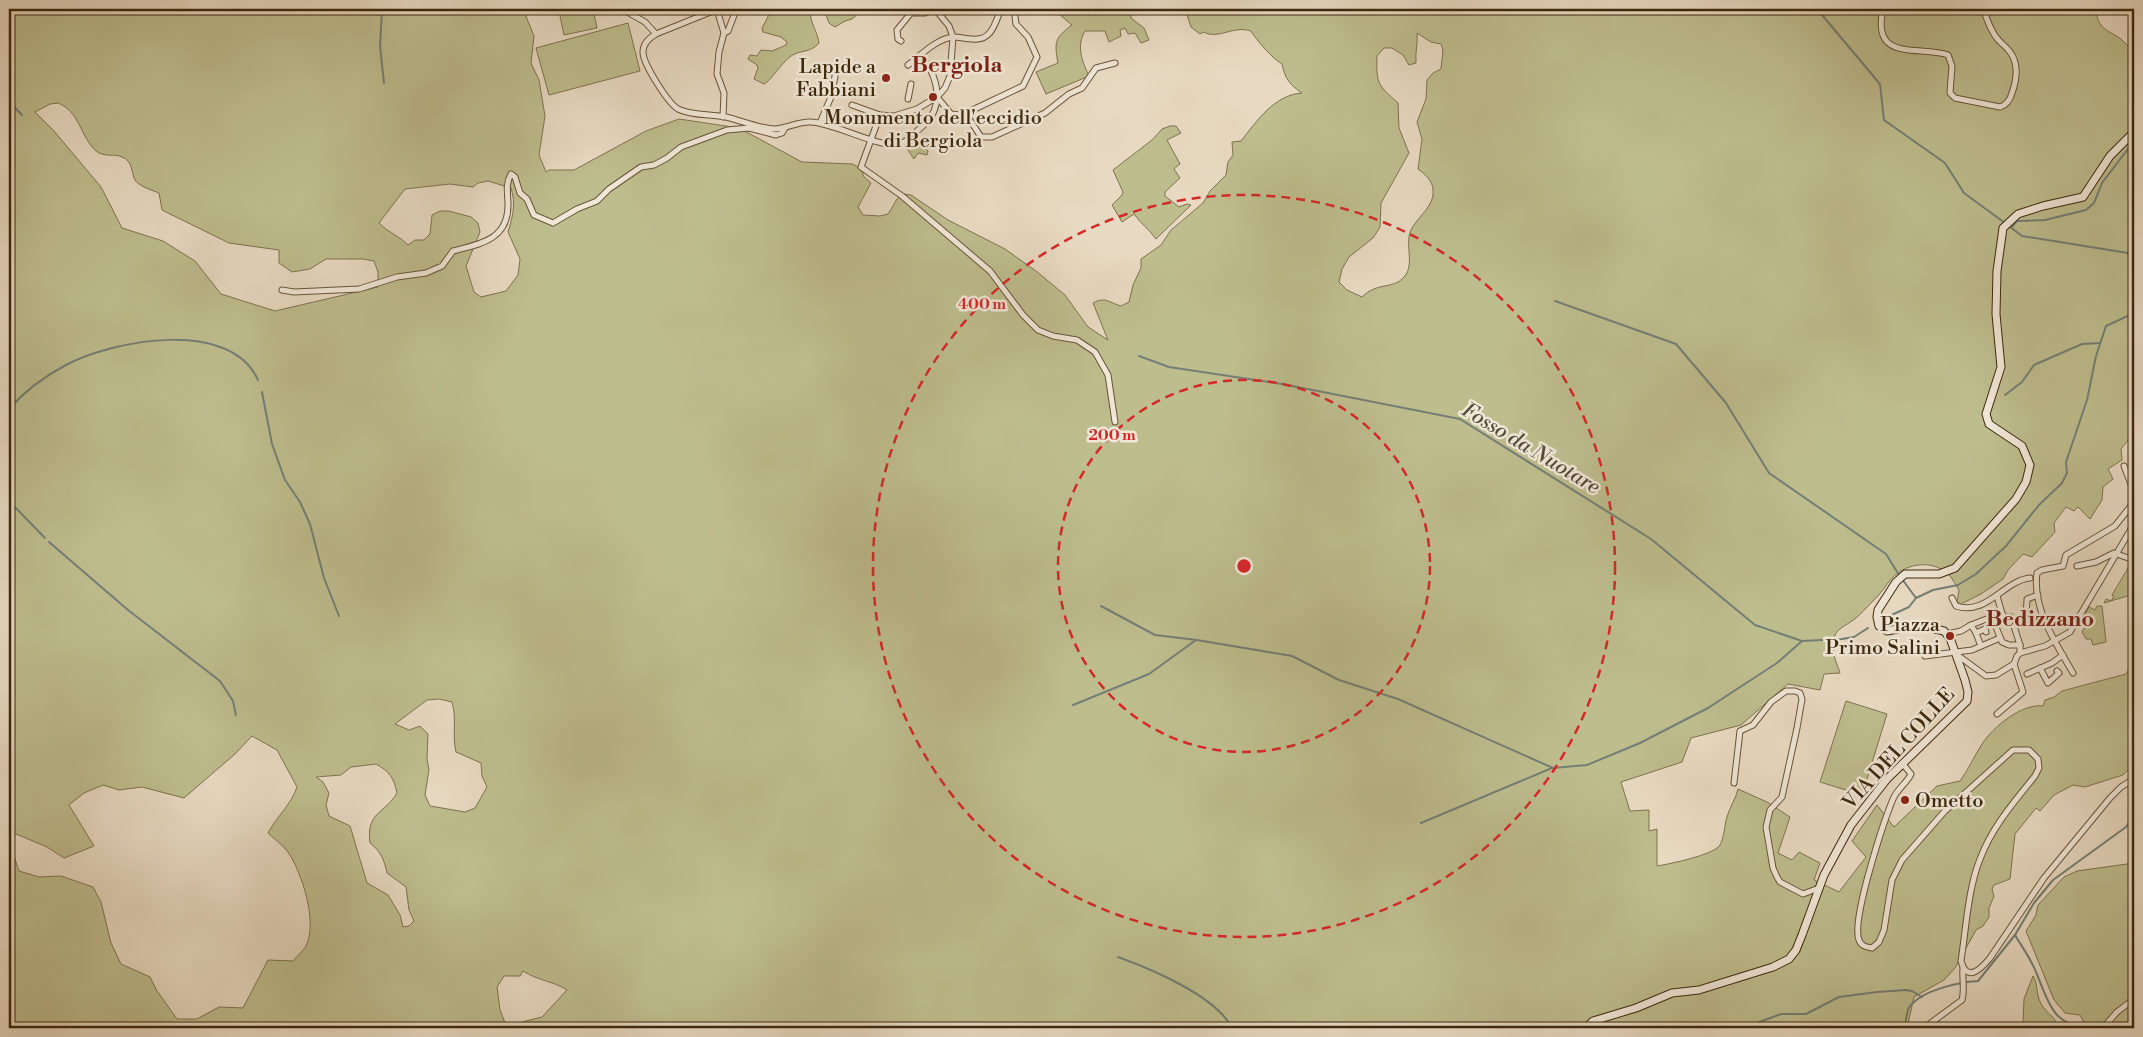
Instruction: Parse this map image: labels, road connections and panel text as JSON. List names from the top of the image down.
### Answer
{
  "streets": {
    "street": ["VIA DEL COLLE"]
  },
  "districts": ["Bergiola", "Bedizzano"],
  "water": ["Fosso da Nuotare"],
  "places": [
    "Lapide a Fabbiani",
    "Monumento dell'eccidio di Bergiola",
    "Piazza Primo Salini",
    "Ometto"
  ],
  "rings": ["400 m", "200 m"]
}
